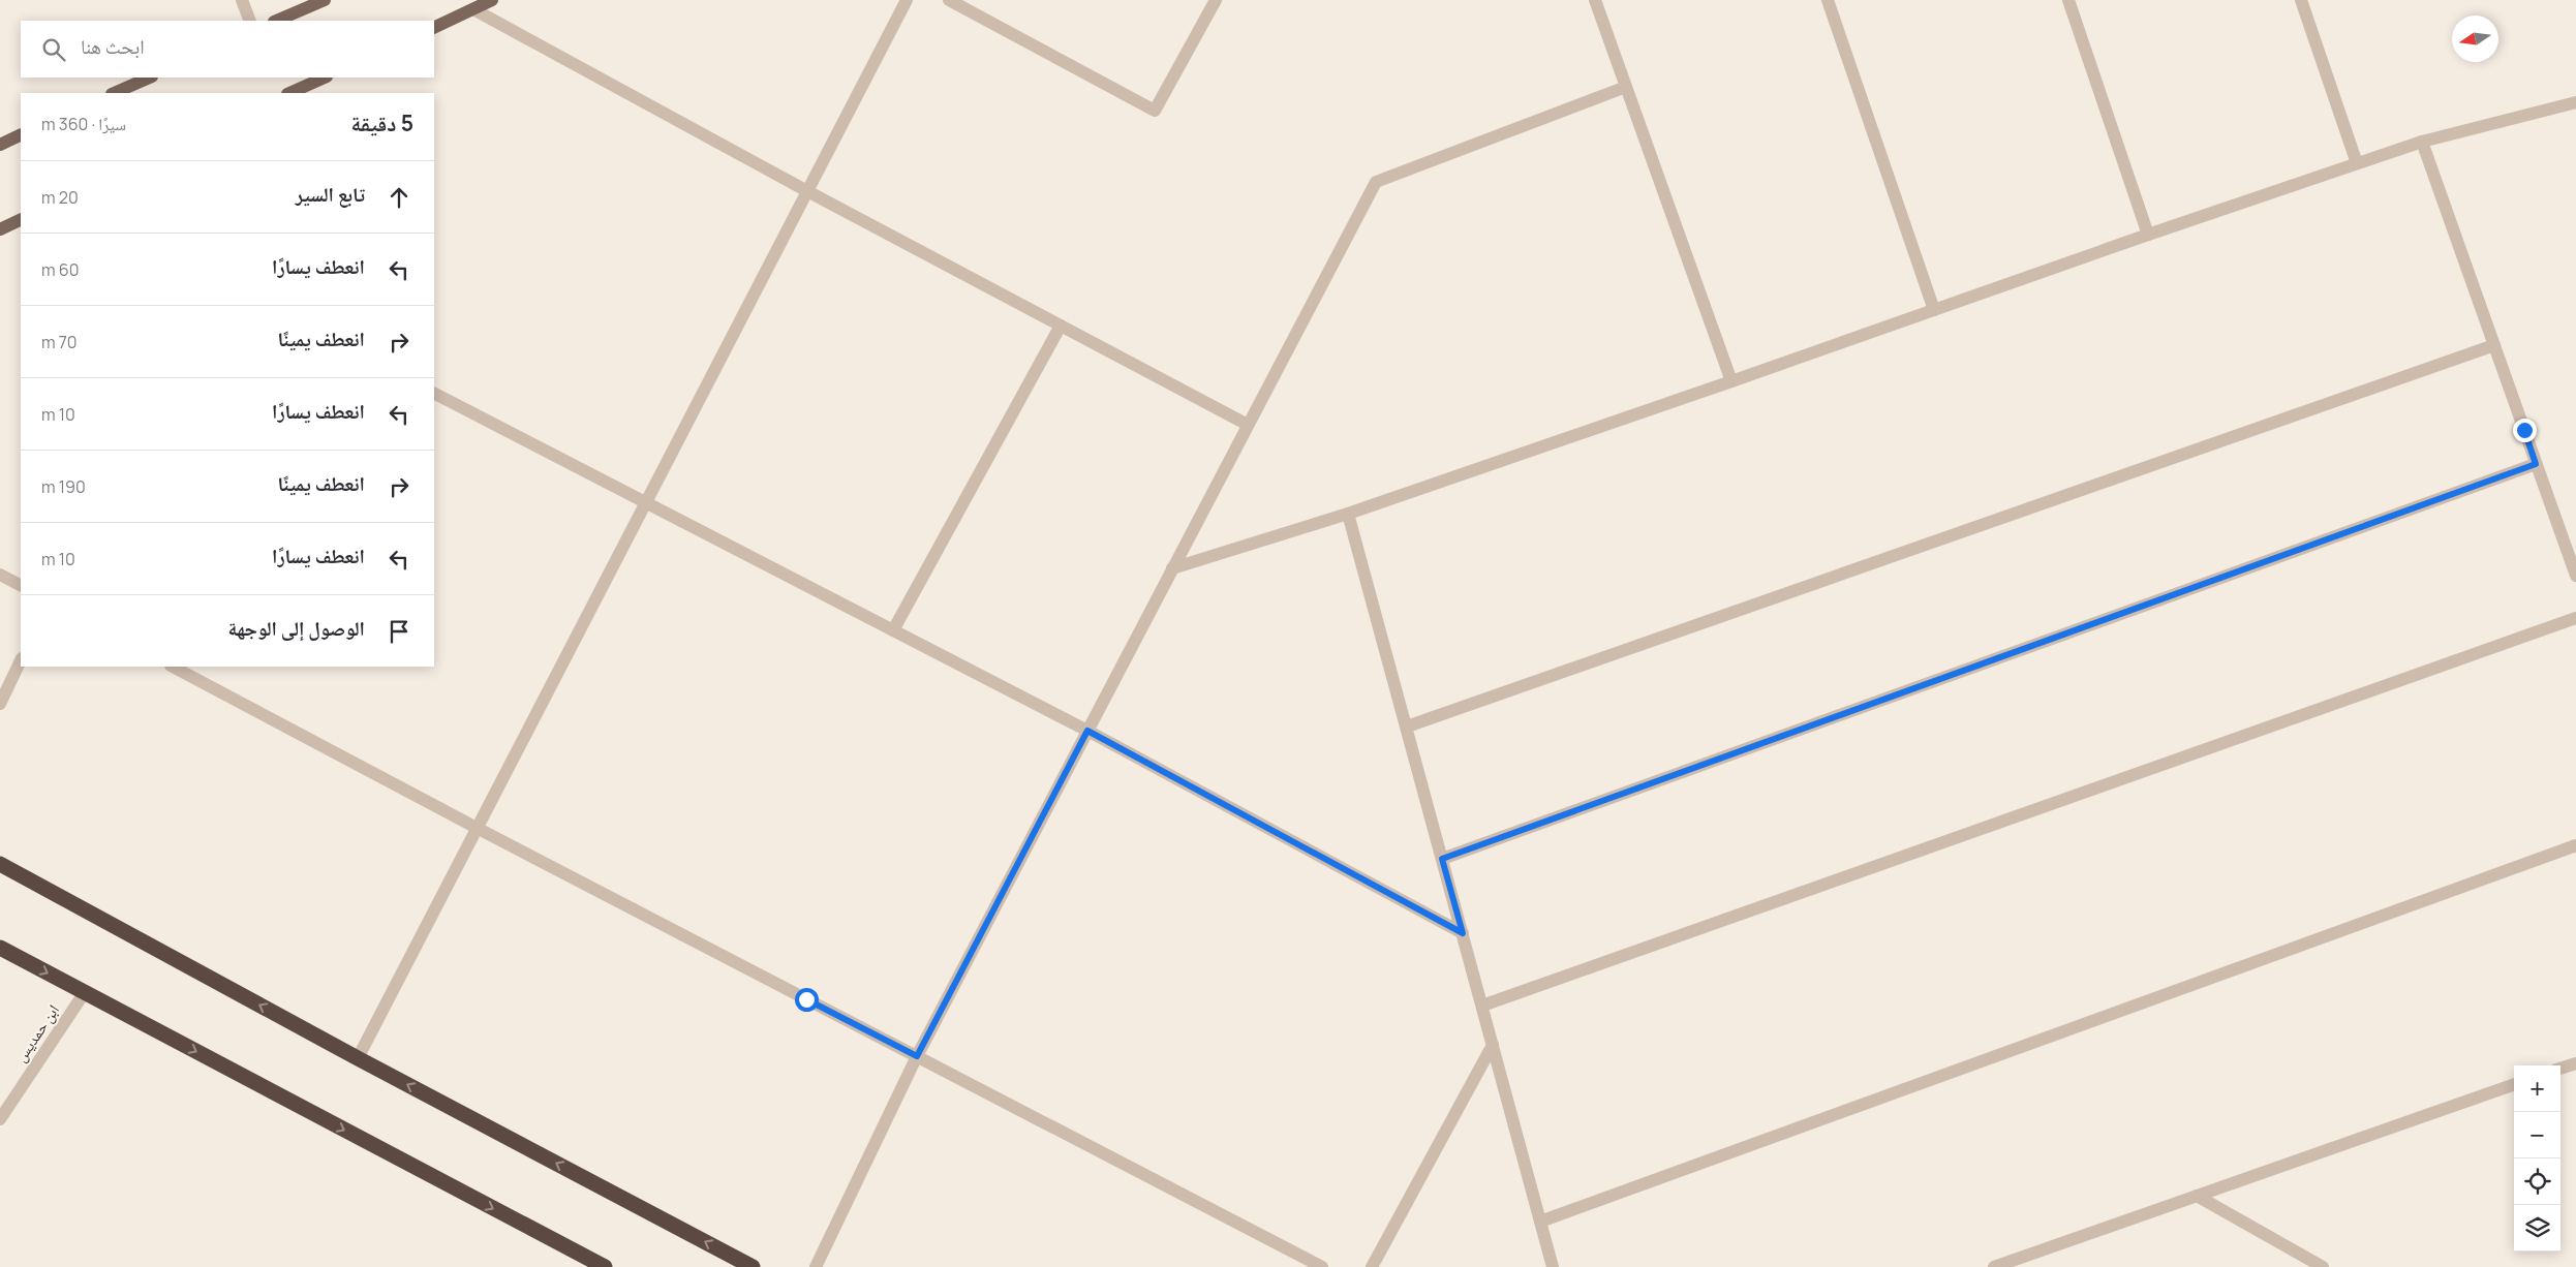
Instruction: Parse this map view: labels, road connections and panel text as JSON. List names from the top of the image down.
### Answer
{
  "streets": {
    "street": ["ابن حمديس"]
  },
  "north": "left",
  "page": {
    "search": "ابحث هنا",
    "heading": ["5 دقيقة", "سيرًا · 360 m"],
    "list": [
      ["تابع السير", "20 m"],
      ["انعطف يسارًا", "60 m"],
      ["انعطف يمينًا", "70 m"],
      ["انعطف يسارًا", "10 m"],
      ["انعطف يمينًا", "190 m"],
      ["انعطف يسارًا", "10 m"],
      "الوصول إلى الوجهة"
    ],
    "map_buttons": ["+", "−"]
  }
}
